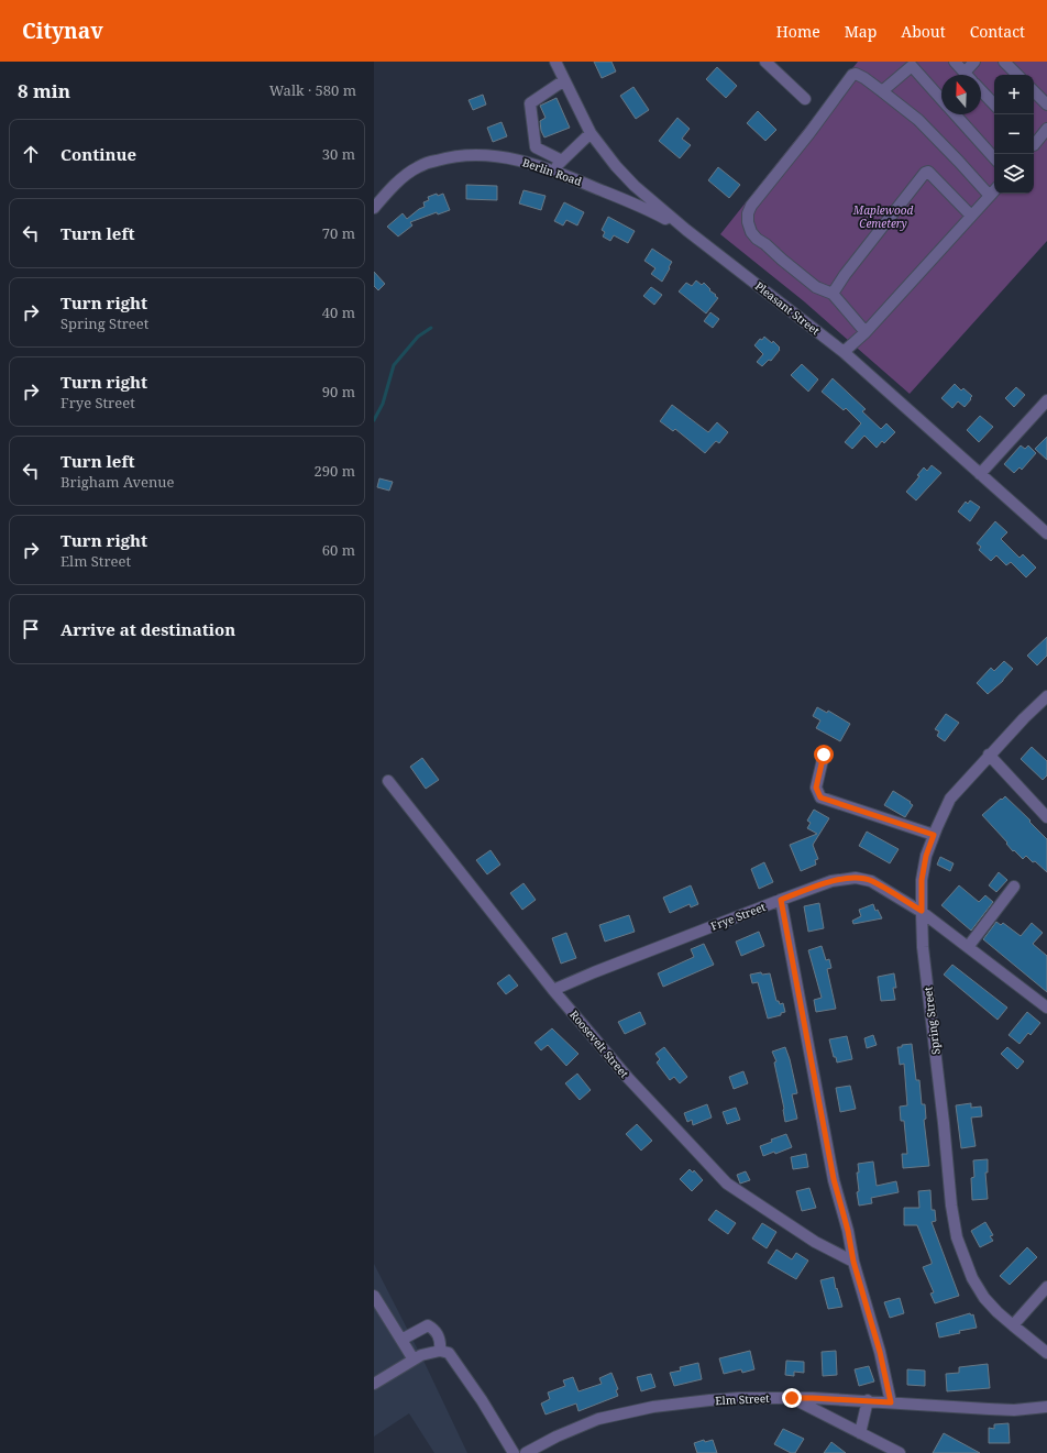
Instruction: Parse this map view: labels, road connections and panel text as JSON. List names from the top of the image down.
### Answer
{
  "streets": {
    "street": [
      "Berlin Road",
      "Pleasant Street",
      "Frye Street",
      "Spring Street",
      "Roosevelt Street",
      "Elm Street"
    ]
  },
  "crossings": [
    ["Berlin Road", "Pleasant Street"],
    ["Frye Street", "Spring Street"],
    ["Frye Street", "Roosevelt Street"]
  ],
  "parks": ["Maplewood Cemetery"],
  "north": "top",
  "page": {
    "header": "Citynav",
    "nav": [
      "Home",
      "Map",
      "About",
      "Contact"
    ],
    "heading": ["8 min", "Walk · 580 m"],
    "map_buttons": ["+", "−"],
    "list": [
      ["Continue", "30 m"],
      ["Turn left", "70 m"],
      ["Turn right", "Spring Street", "40 m"],
      ["Turn right", "Frye Street", "90 m"],
      ["Turn left", "Brigham Avenue", "290 m"],
      ["Turn right", "Elm Street", "60 m"],
      "Arrive at destination"
    ]
  }
}
